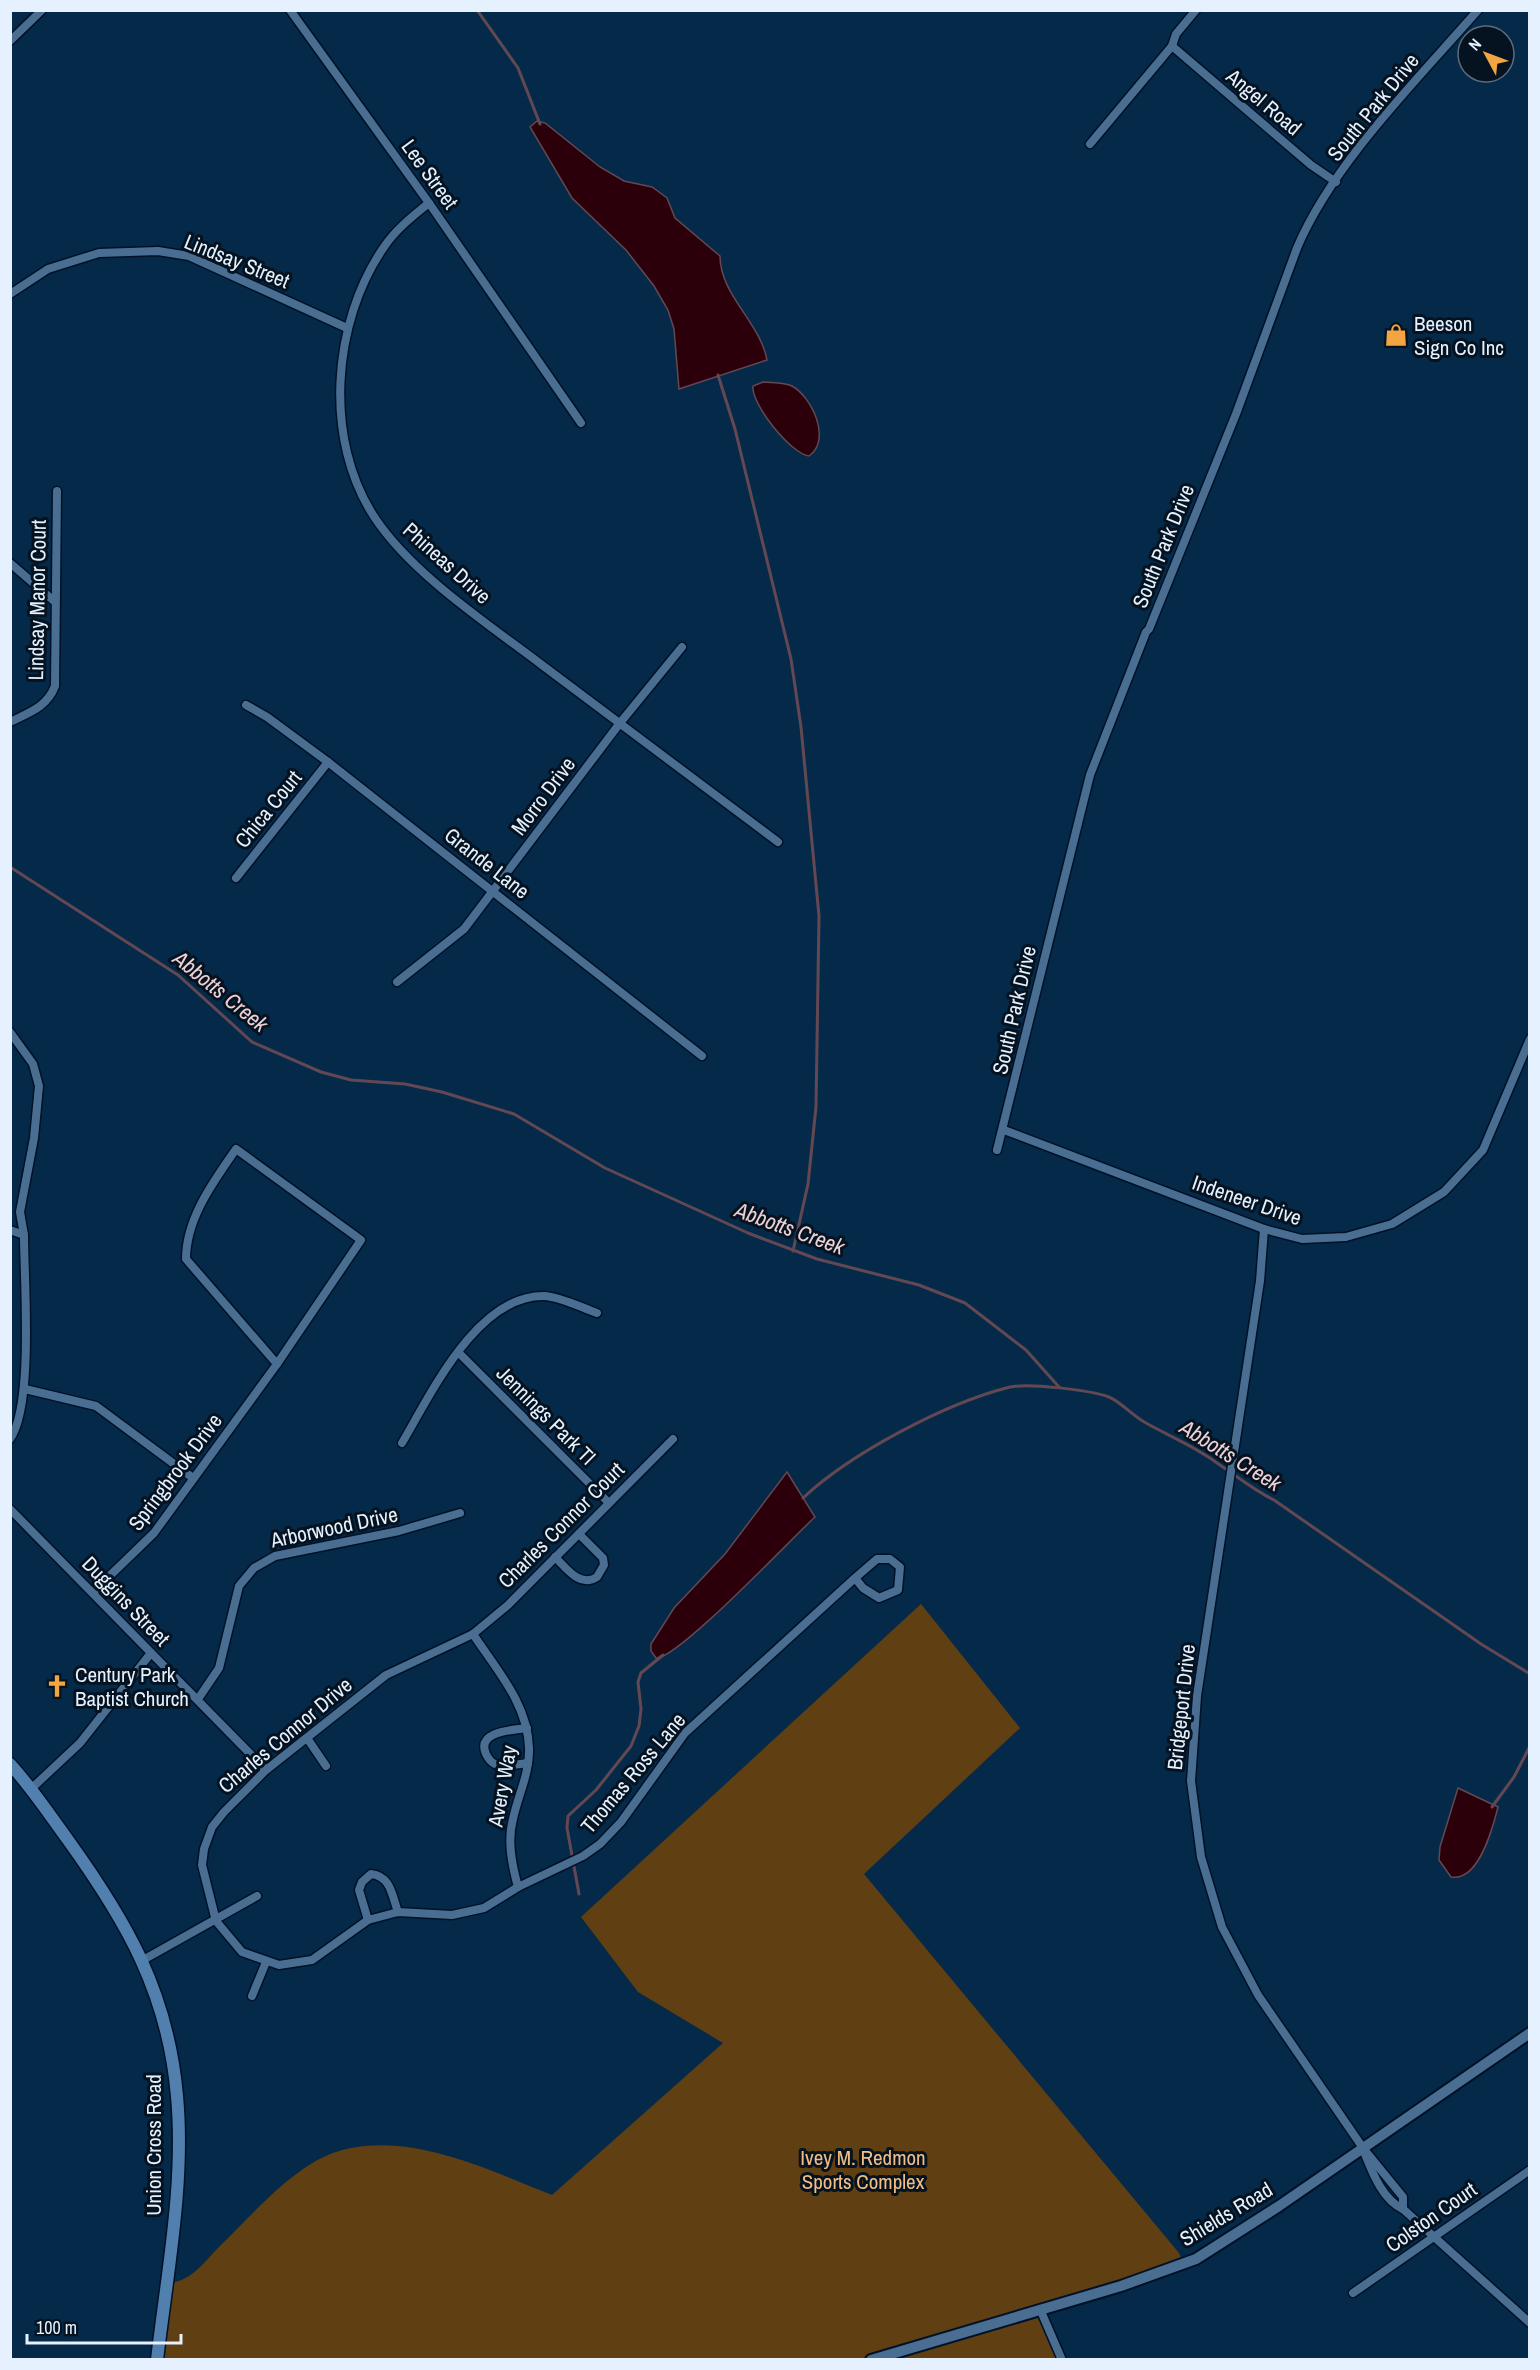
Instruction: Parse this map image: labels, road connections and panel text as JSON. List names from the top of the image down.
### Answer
{
  "streets": {
    "main road": ["Union Cross Road"],
    "street": [
      "Angel Road",
      "South Park Drive",
      "Lee Street",
      "Lindsay Street",
      "Phineas Drive",
      "Lindsay Manor Court",
      "Morro Drive",
      "Chica Court",
      "Grande Lane",
      "Indeneer Drive",
      "Jennings Park Tl",
      "Springbrook Drive",
      "Charles Connor Court",
      "Arborwood Drive",
      "Duggins Street",
      "Bridgeport Drive",
      "Charles Connor Drive",
      "Thomas Ross Lane",
      "Avery Way",
      "Shields Road",
      "Colston Court"
    ]
  },
  "crossings": [
    ["Angel Road", "South Park Drive"],
    ["South Park Drive", "Indeneer Drive"],
    ["Lee Street", "Phineas Drive"],
    ["Lindsay Street", "Phineas Drive"],
    ["Phineas Drive", "Morro Drive"],
    ["Morro Drive", "Grande Lane"],
    ["Chica Court", "Grande Lane"],
    ["Indeneer Drive", "Bridgeport Drive"],
    ["Jennings Park Tl", "Charles Connor Court"],
    ["Springbrook Drive", "Duggins Street"],
    ["Charles Connor Court", "Charles Connor Drive"],
    ["Charles Connor Court", "Avery Way"],
    ["Arborwood Drive", "Duggins Street"],
    ["Duggins Street", "Charles Connor Drive"],
    ["Bridgeport Drive", "Shields Road"],
    ["Bridgeport Drive", "Colston Court"],
    ["Charles Connor Drive", "Thomas Ross Lane"],
    ["Charles Connor Drive", "Avery Way"],
    ["Thomas Ross Lane", "Avery Way"]
  ],
  "water": ["Abbotts Creek"],
  "parks": ["Ivey M. Redmon Sports Complex"],
  "places": {
    "shop": ["Beeson Sign Co Inc"],
    "church": ["Century Park Baptist Church"]
  },
  "scale_bar": "100 m",
  "north": "top left"
}
